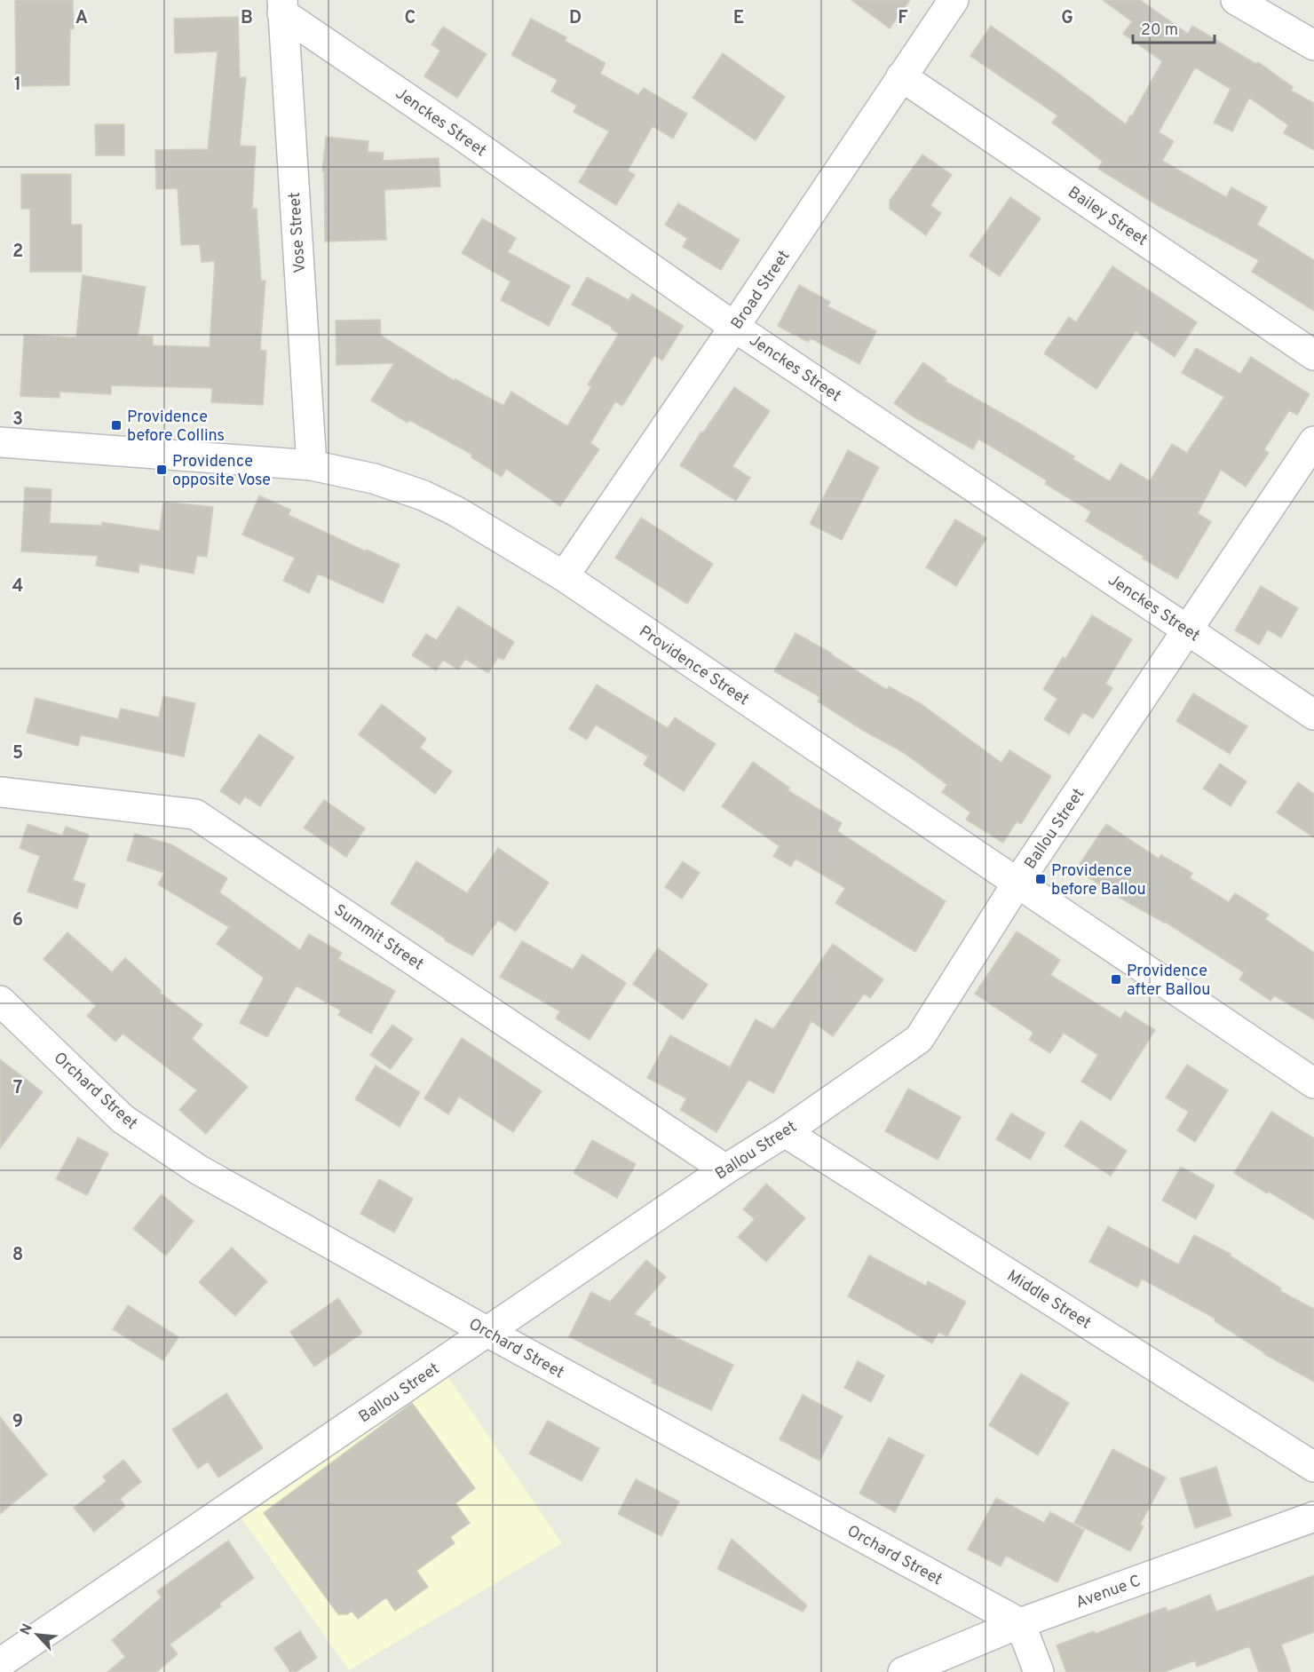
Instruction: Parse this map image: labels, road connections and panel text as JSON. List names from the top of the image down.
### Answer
{
  "streets": {
    "street": [
      "Jenckes Street",
      "Bailey Street",
      "Vose Street",
      "Broad Street",
      "Providence Street",
      "Ballou Street",
      "Summit Street",
      "Orchard Street",
      "Middle Street",
      "Avenue C"
    ]
  },
  "crossings": [
    ["Jenckes Street", "Vose Street"],
    ["Jenckes Street", "Broad Street"],
    ["Jenckes Street", "Ballou Street"],
    ["Bailey Street", "Broad Street"],
    ["Vose Street", "Providence Street"],
    ["Broad Street", "Providence Street"],
    ["Providence Street", "Ballou Street"],
    ["Ballou Street", "Summit Street"],
    ["Ballou Street", "Orchard Street"],
    ["Ballou Street", "Middle Street"],
    ["Orchard Street", "Avenue C"]
  ],
  "places": {
    "transit": [
      "Providence before Collins",
      "Providence opposite Vose",
      "Providence before Ballou",
      "Providence after Ballou"
    ]
  },
  "scale_bar": "20 m",
  "north": "top left",
  "grid": {
    "columns": [
      "A",
      "B",
      "C",
      "D",
      "E",
      "F",
      "G"
    ],
    "rows": [
      "1",
      "2",
      "3",
      "4",
      "5",
      "6",
      "7",
      "8",
      "9"
    ]
  }
}
